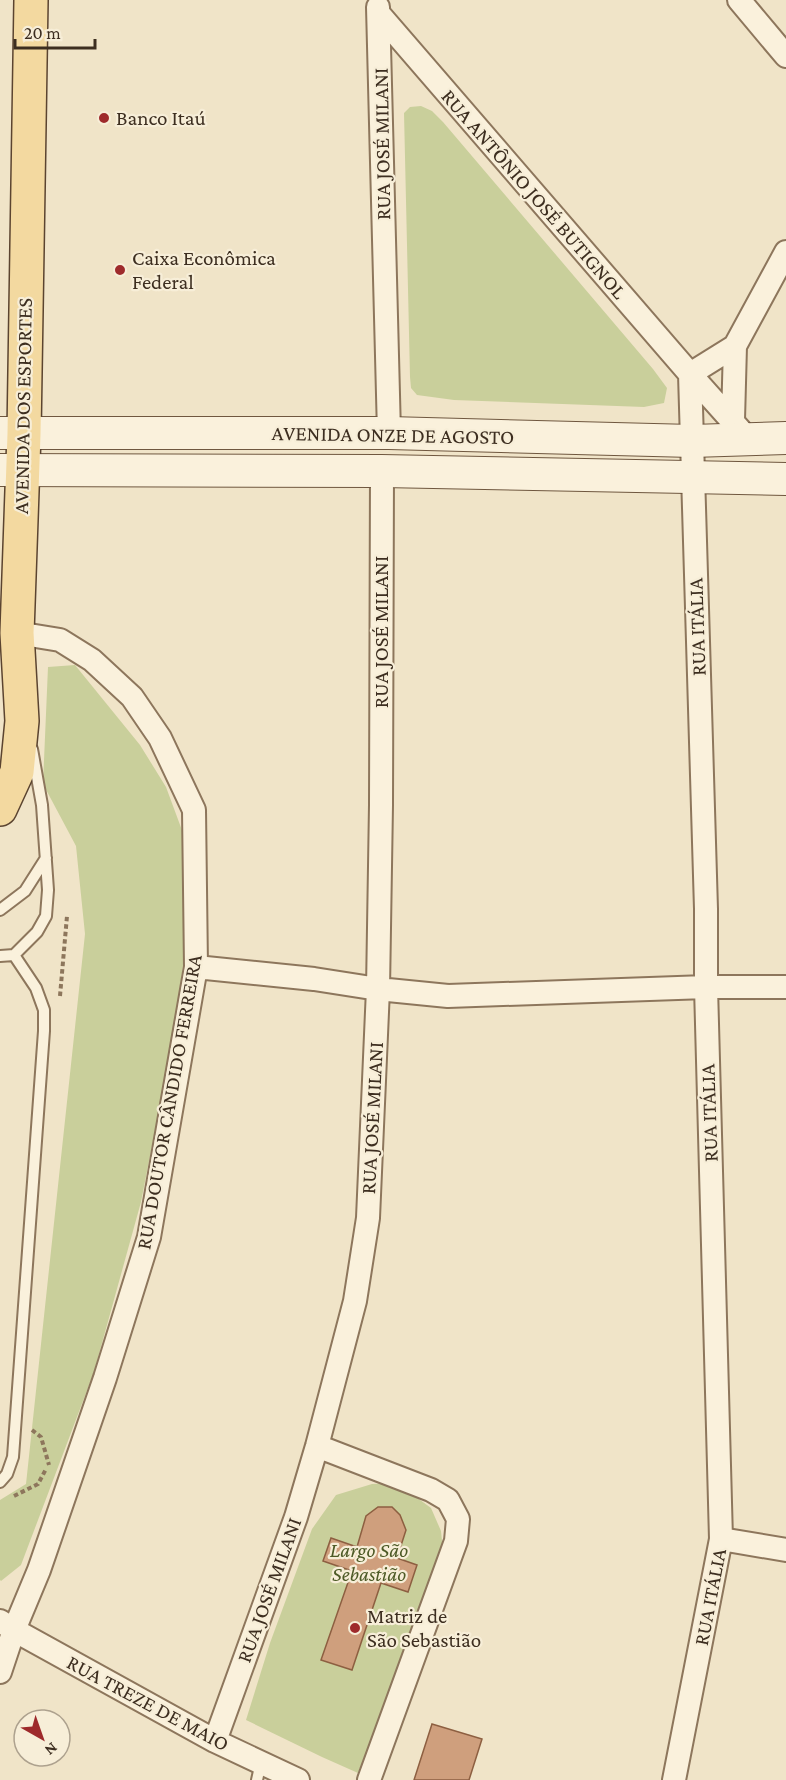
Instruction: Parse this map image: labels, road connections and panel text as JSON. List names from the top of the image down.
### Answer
{
  "streets": {
    "main road": ["AVENIDA DOS ESPORTES", "AVENIDA ONZE DE AGOSTO"],
    "street": [
      "RUA JOSÉ MILANI",
      "RUA ANTÔNIO JOSÉ BUTIGNOL",
      "RUA ITÁLIA",
      "RUA DOUTOR CÂNDIDO FERREIRA",
      "RUA TREZE DE MAIO"
    ]
  },
  "crossings": [
    ["RUA JOSÉ MILANI", "RUA ANTÔNIO JOSÉ BUTIGNOL"],
    ["RUA JOSÉ MILANI", "AVENIDA ONZE DE AGOSTO"],
    ["RUA JOSÉ MILANI", "RUA TREZE DE MAIO"],
    ["RUA ANTÔNIO JOSÉ BUTIGNOL", "AVENIDA ONZE DE AGOSTO"],
    ["RUA ANTÔNIO JOSÉ BUTIGNOL", "RUA ITÁLIA"],
    ["AVENIDA DOS ESPORTES", "AVENIDA ONZE DE AGOSTO"],
    ["AVENIDA DOS ESPORTES", "RUA DOUTOR CÂNDIDO FERREIRA"],
    ["AVENIDA ONZE DE AGOSTO", "RUA ITÁLIA"],
    ["RUA DOUTOR CÂNDIDO FERREIRA", "RUA TREZE DE MAIO"]
  ],
  "parks": ["Largo São Sebastião"],
  "places": ["Banco Itaú", "Caixa Econômica Federal", "Matriz de São Sebastião"],
  "scale_bar": "20 m",
  "north": "bottom right"
}
